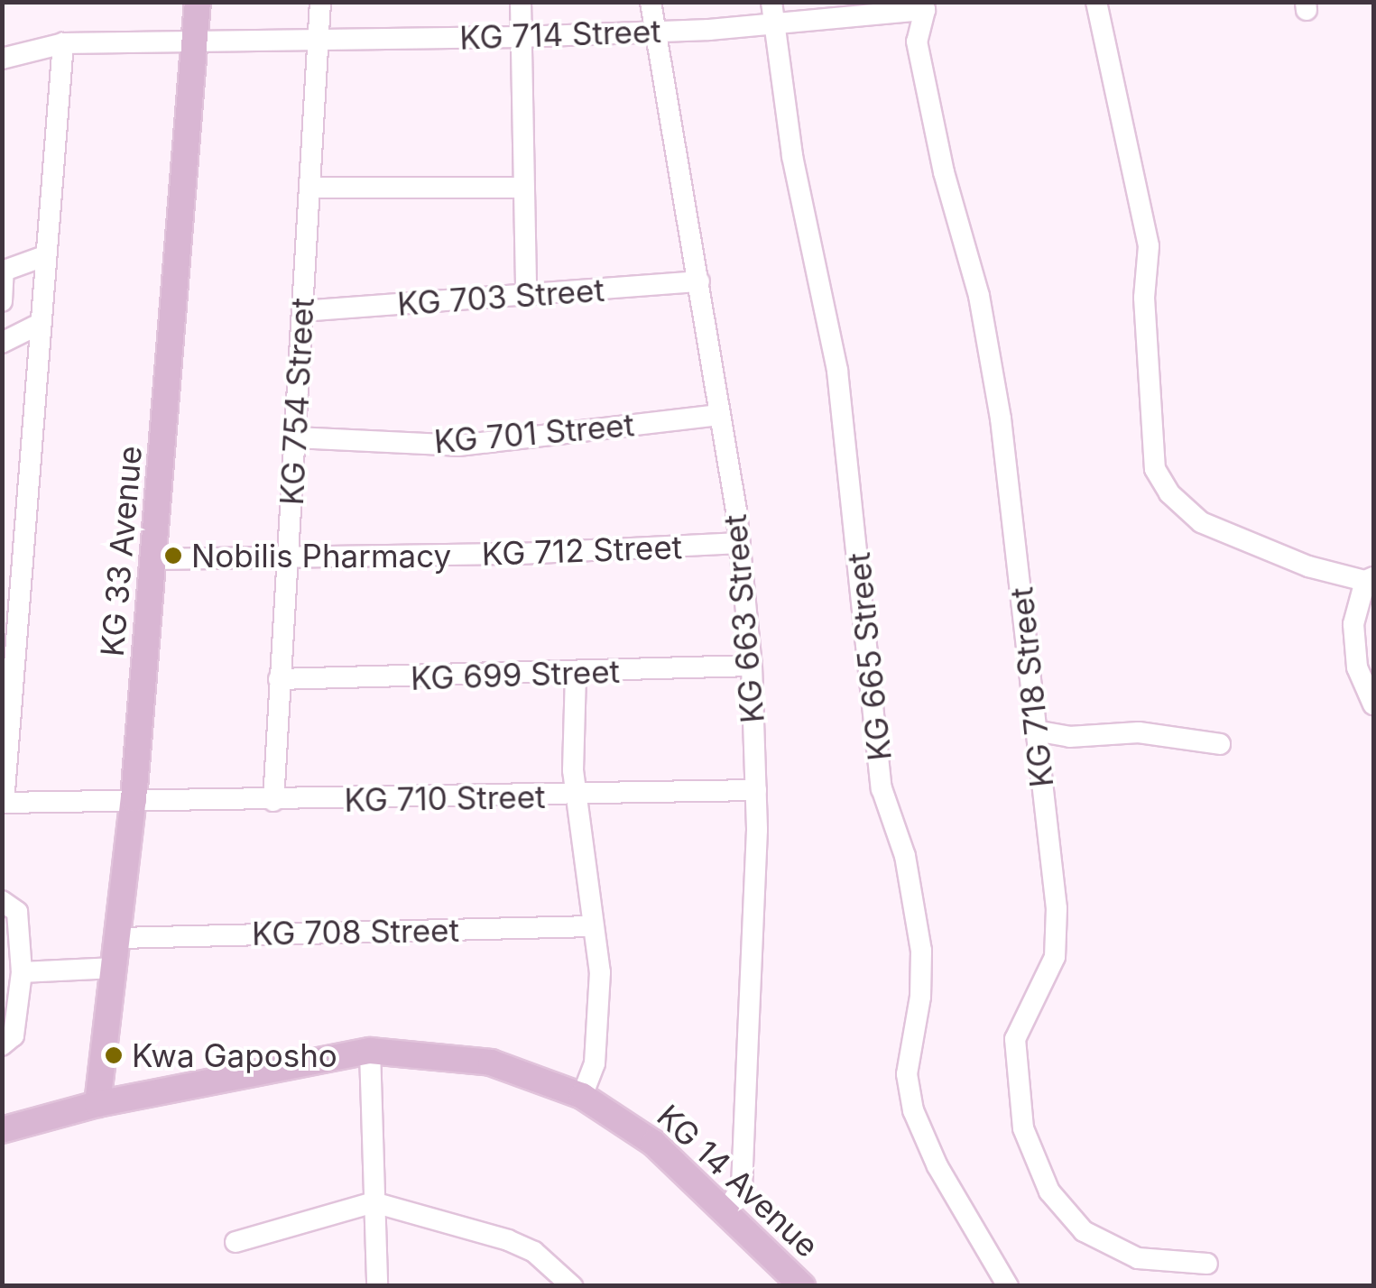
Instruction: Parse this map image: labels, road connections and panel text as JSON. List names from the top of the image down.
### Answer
{
  "streets": {
    "main road": ["KG 33 Avenue", "KG 14 Avenue"],
    "street": [
      "KG 714 Street",
      "KG 703 Street",
      "KG 754 Street",
      "KG 701 Street",
      "KG 712 Street",
      "KG 663 Street",
      "KG 665 Street",
      "KG 699 Street",
      "KG 718 Street",
      "KG 710 Street",
      "KG 708 Street"
    ]
  },
  "crossings": [
    ["KG 714 Street", "KG 754 Street"],
    ["KG 714 Street", "KG 33 Avenue"],
    ["KG 714 Street", "KG 663 Street"],
    ["KG 714 Street", "KG 665 Street"],
    ["KG 714 Street", "KG 718 Street"],
    ["KG 703 Street", "KG 754 Street"],
    ["KG 703 Street", "KG 663 Street"],
    ["KG 754 Street", "KG 701 Street"],
    ["KG 754 Street", "KG 712 Street"],
    ["KG 754 Street", "KG 699 Street"],
    ["KG 754 Street", "KG 710 Street"],
    ["KG 701 Street", "KG 663 Street"],
    ["KG 712 Street", "KG 33 Avenue"],
    ["KG 712 Street", "KG 663 Street"],
    ["KG 33 Avenue", "KG 710 Street"],
    ["KG 33 Avenue", "KG 708 Street"],
    ["KG 33 Avenue", "KG 14 Avenue"],
    ["KG 663 Street", "KG 699 Street"],
    ["KG 663 Street", "KG 710 Street"],
    ["KG 663 Street", "KG 14 Avenue"]
  ],
  "places": ["Nobilis Pharmacy", "Kwa Gaposho"]
}
